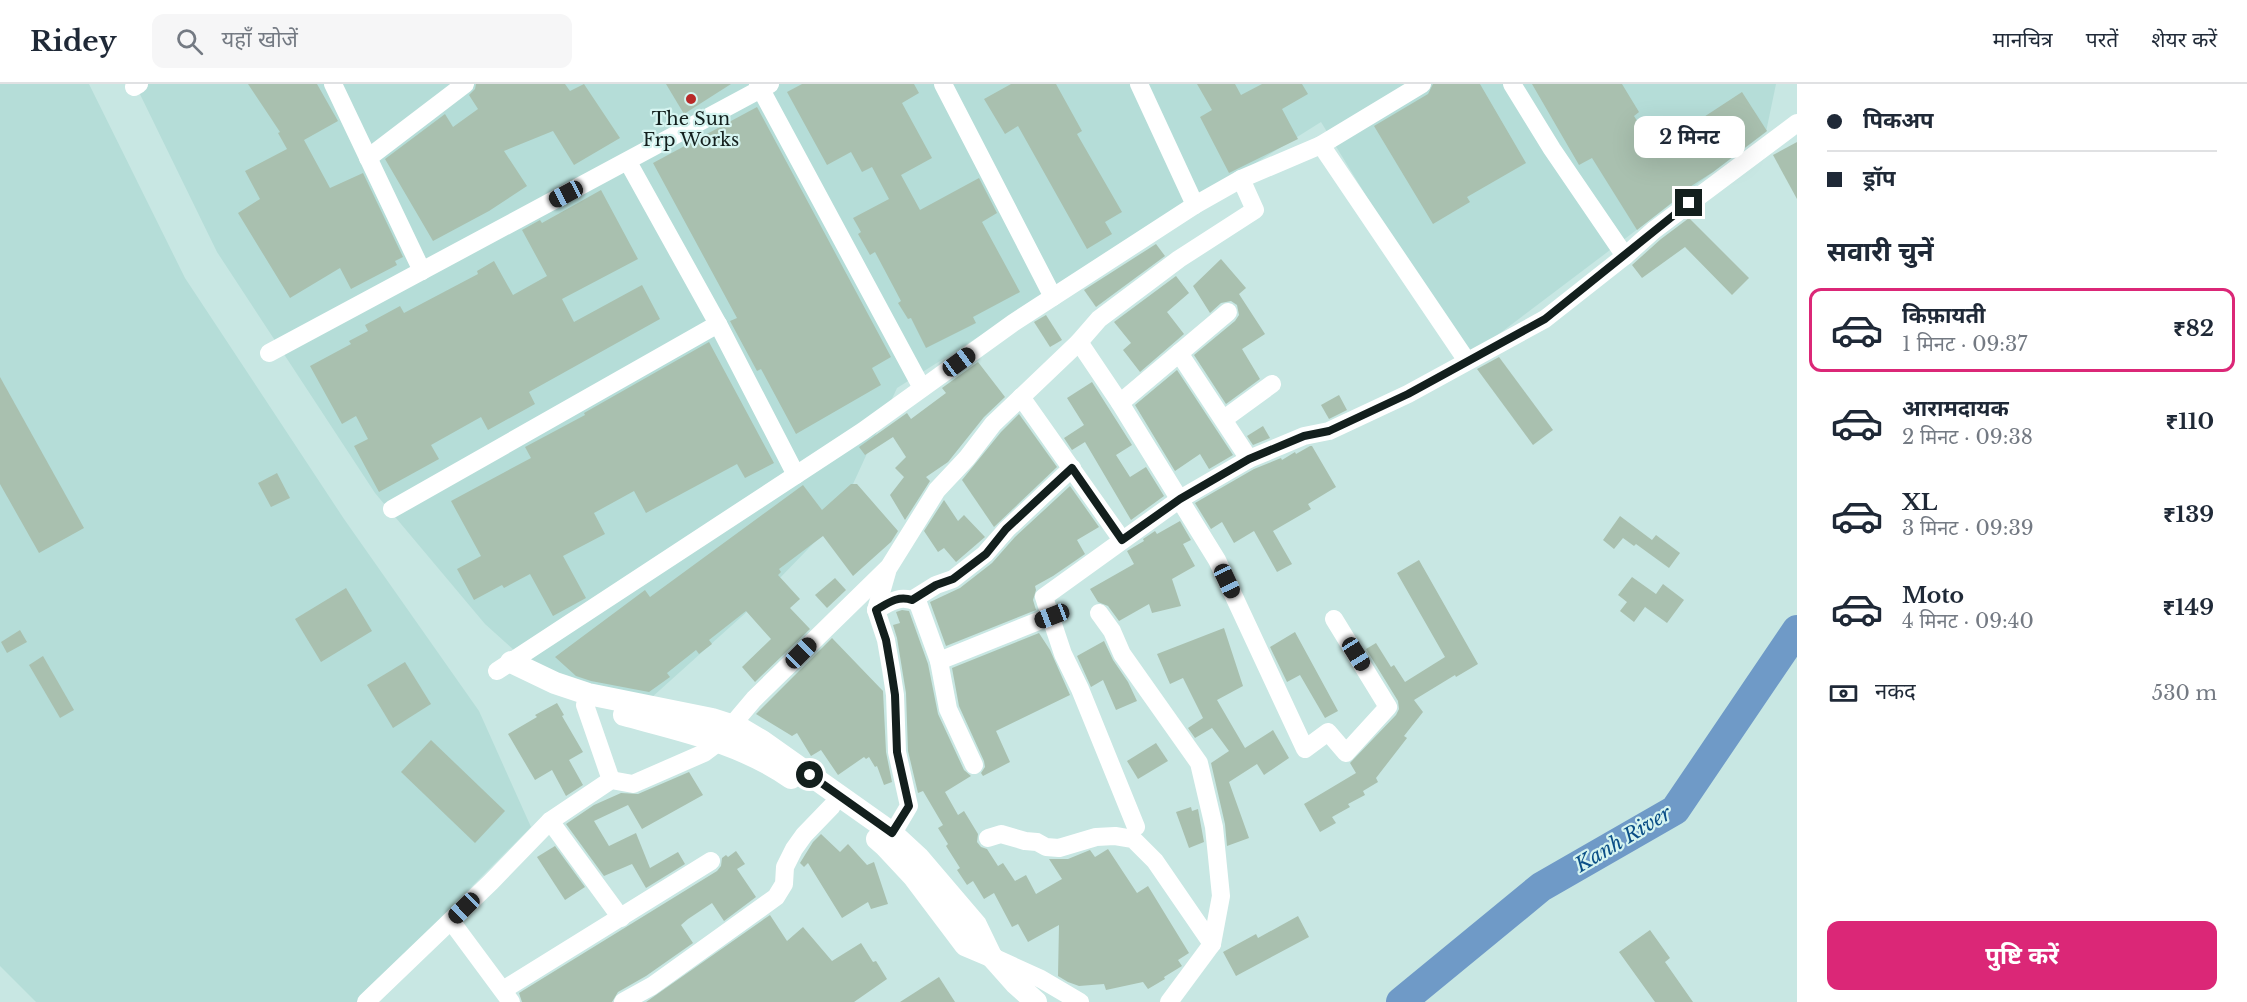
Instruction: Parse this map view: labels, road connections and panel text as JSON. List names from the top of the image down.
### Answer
{
  "water": ["Kanh River"],
  "places": ["The Sun Frp Works"],
  "page": {
    "header": "Ridey",
    "search": "यहाँ खोजें",
    "nav": ["मानचित्र", "परतें", "शेयर करें"],
    "banner": ["पिकअप", "ड्रॉप"],
    "bubble": "2 मिनट",
    "heading": "सवारी चुनें",
    "list": [
      {
        "name": "किफ़ायती",
        "note": "1 मिनट · 09:37",
        "value": "₹82"
      },
      {
        "name": "आरामदायक",
        "note": "2 मिनट · 09:38",
        "value": "₹110"
      },
      {
        "name": "XL",
        "note": "3 मिनट · 09:39",
        "value": "₹139"
      },
      {
        "name": "Moto",
        "note": "4 मिनट · 09:40",
        "value": "₹149"
      }
    ],
    "pay": ["नकद", "530 m"],
    "buttons": "पुष्टि करें"
  }
}
